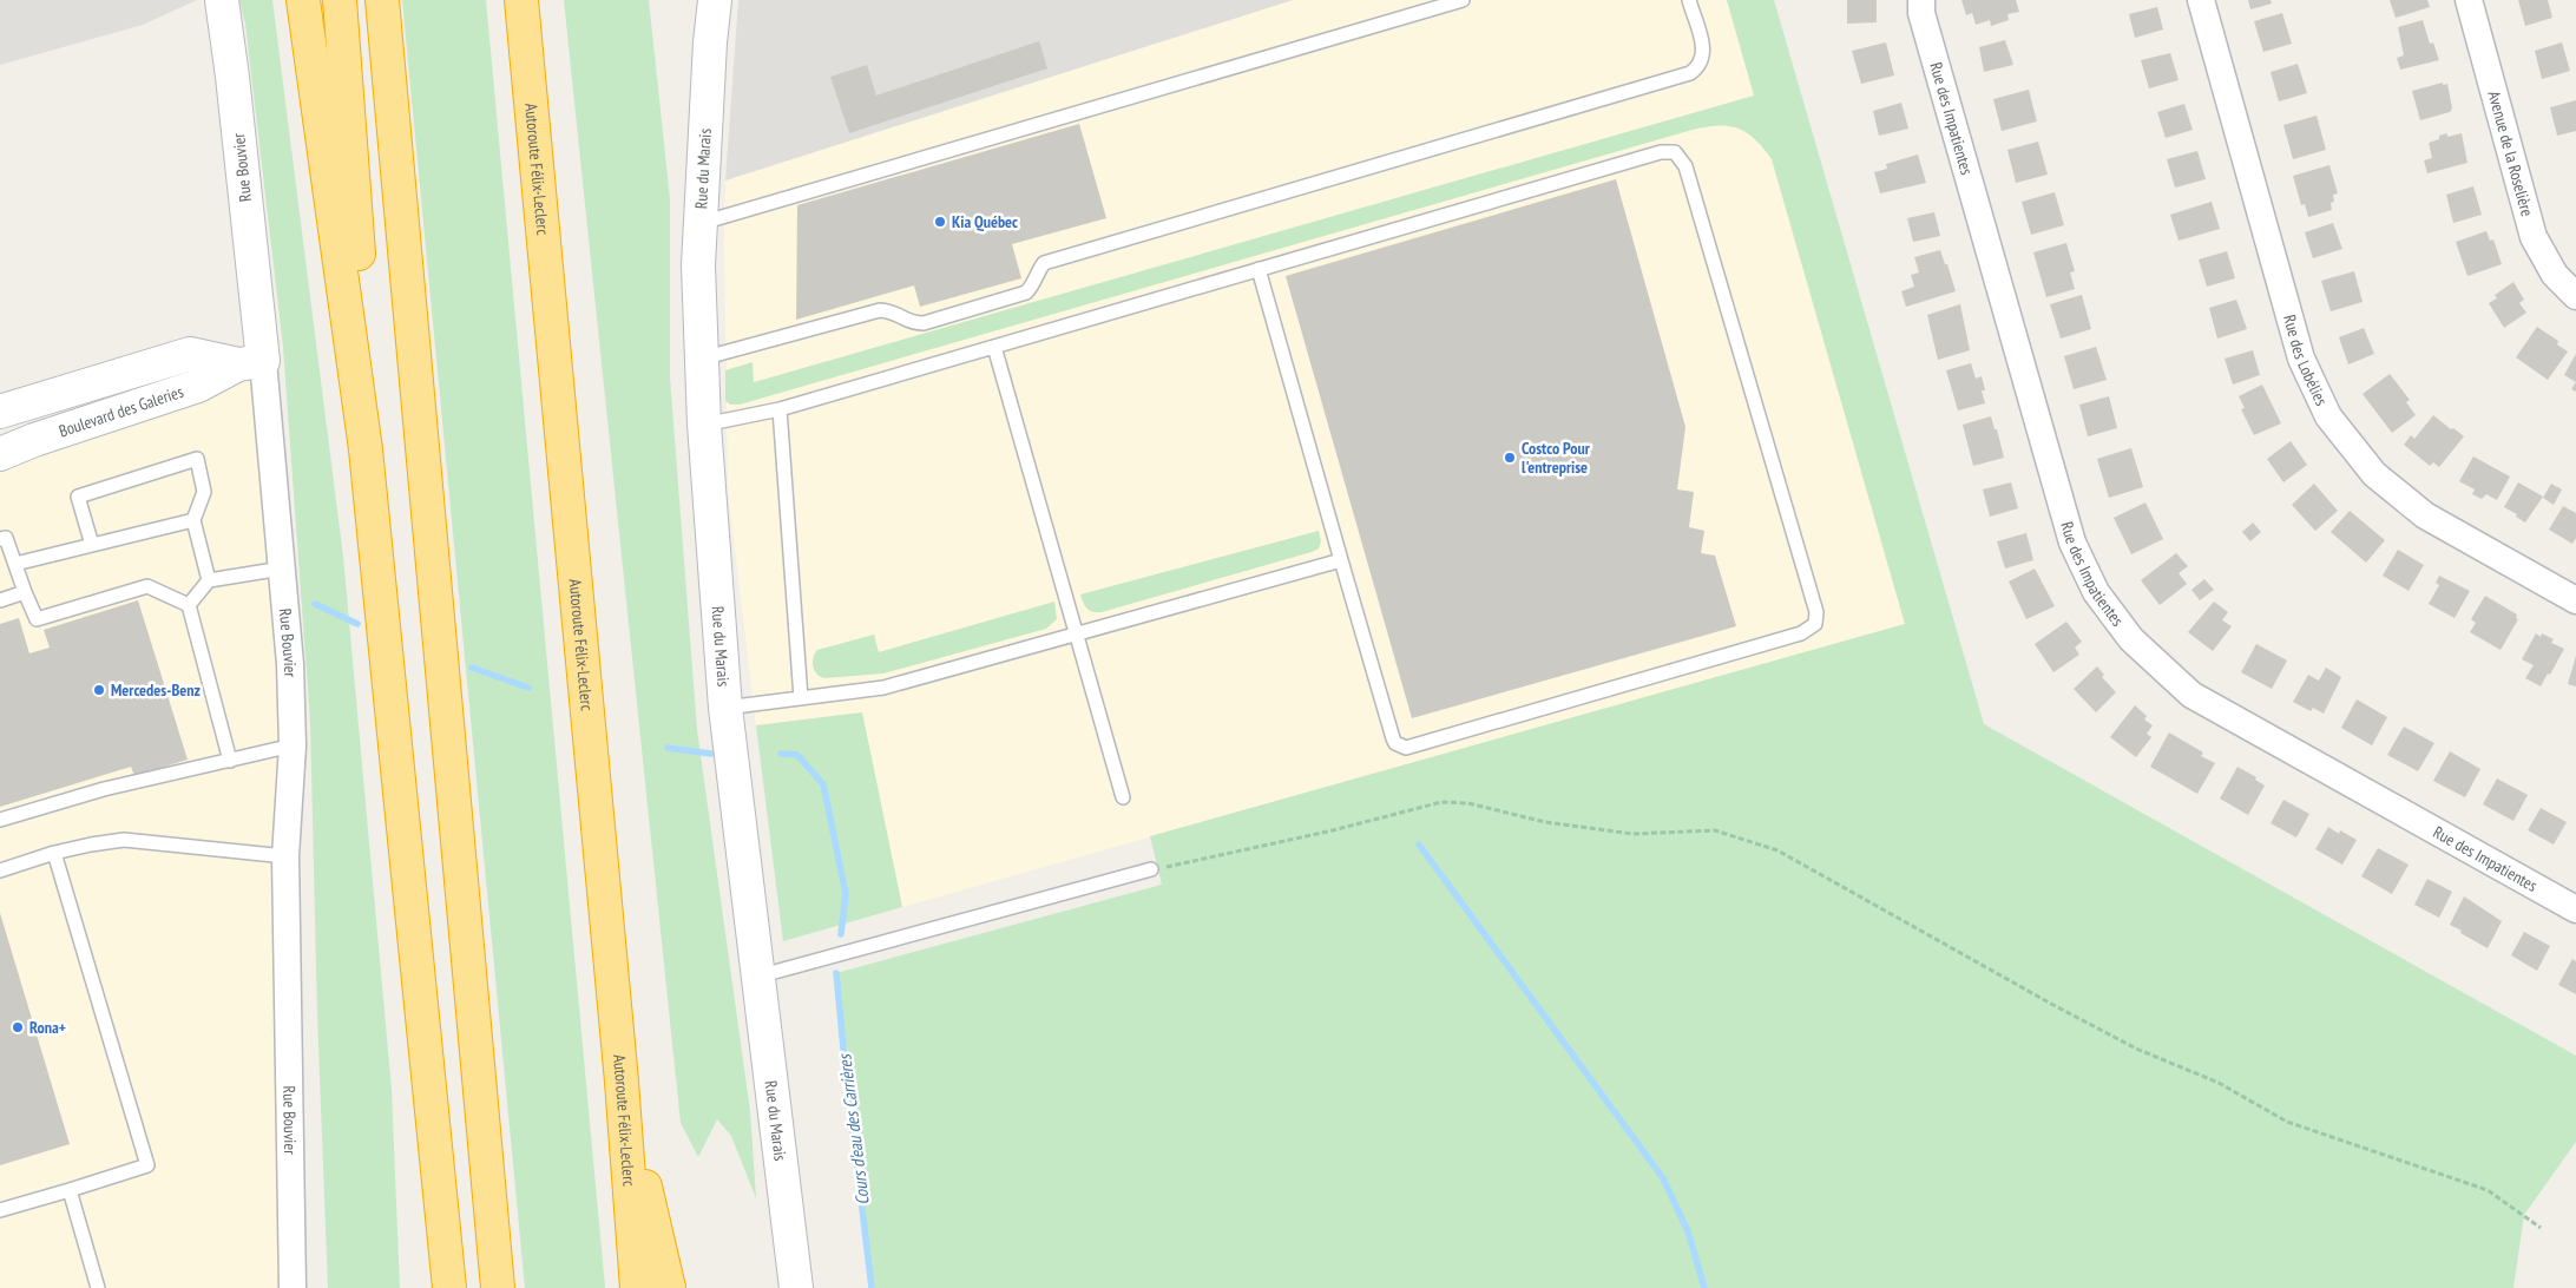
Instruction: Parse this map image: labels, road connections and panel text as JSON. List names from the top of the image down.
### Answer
{
  "streets": {
    "highway": ["Autoroute Félix-Leclerc"],
    "street": [
      "Rue des Impatientes",
      "Avenue de la Roselière",
      "Rue Bouvier",
      "Rue du Marais",
      "Rue des Lobélies",
      "Boulevard des Galeries"
    ]
  },
  "crossings": [
    ["Rue Bouvier", "Boulevard des Galeries"]
  ],
  "water": ["Cours d'eau des Carrières"],
  "places": [
    "Kia Québec",
    "Costco Pour l'entreprise",
    "Mercedes-Benz",
    "Rona+"
  ]
}
